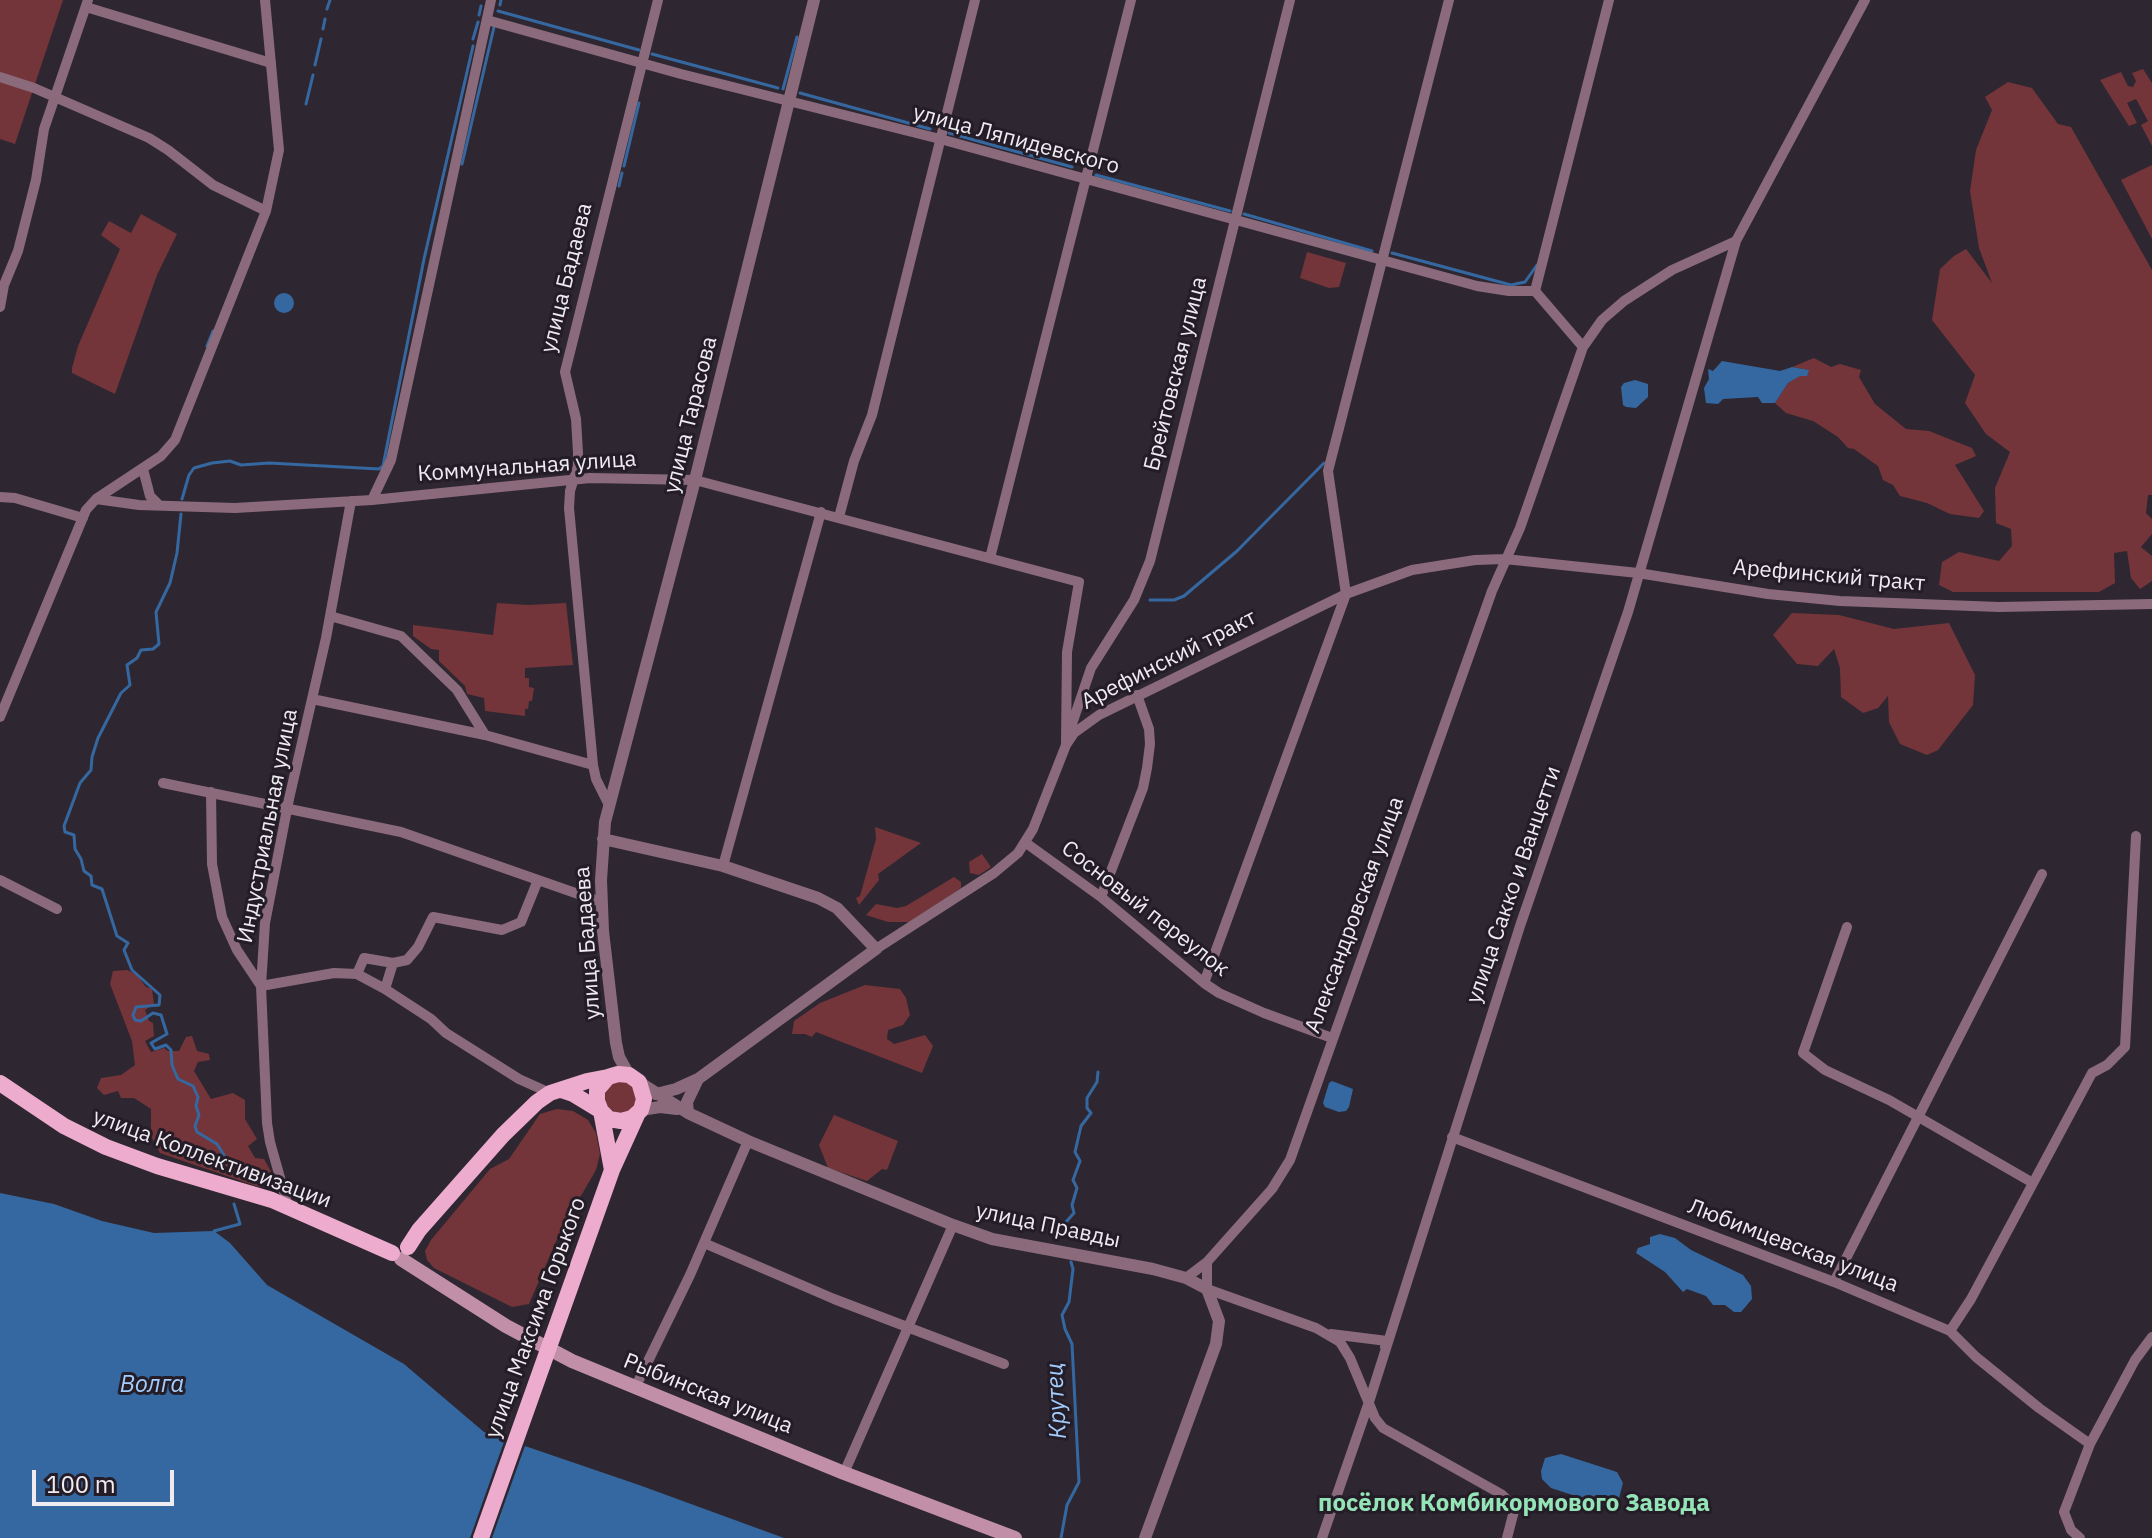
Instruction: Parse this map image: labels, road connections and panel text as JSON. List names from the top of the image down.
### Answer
{
  "streets": {
    "main road": ["улица Коллективизации", "улица Максима Горького", "Рыбинская улица"],
    "street": [
      "улица Ляпидевского",
      "улица Бадаева",
      "Брейтовская улица",
      "улица Тарасова",
      "Коммунальная улица",
      "Арефинский тракт",
      "Индустриальная улица",
      "улица Сакко и Ванцетти",
      "Сосновый переулок",
      "Александровская улица",
      "улица Правды",
      "Любимцевская улица"
    ]
  },
  "crossings": [
    ["улица Ляпидевского", "улица Бадаева"],
    ["улица Ляпидевского", "Брейтовская улица"],
    ["улица Ляпидевского", "улица Тарасова"],
    ["улица Бадаева", "улица Тарасова"],
    ["улица Бадаева", "Коммунальная улица"],
    ["улица Бадаева", "улица Правды"],
    ["Брейтовская улица", "Коммунальная улица"],
    ["Брейтовская улица", "Арефинский тракт"],
    ["улица Тарасова", "Коммунальная улица"],
    ["Коммунальная улица", "Арефинский тракт"],
    ["Коммунальная улица", "Индустриальная улица"],
    ["Арефинский тракт", "улица Сакко и Ванцетти"],
    ["Арефинский тракт", "Сосновый переулок"],
    ["Арефинский тракт", "Александровская улица"],
    ["Арефинский тракт", "улица Правды"],
    ["Индустриальная улица", "улица Коллективизации"],
    ["улица Сакко и Ванцетти", "улица Правды"],
    ["улица Сакко и Ванцетти", "Любимцевская улица"],
    ["Сосновый переулок", "Александровская улица"],
    ["Александровская улица", "улица Правды"],
    ["улица Коллективизации", "Рыбинская улица"]
  ],
  "districts": ["посёлок Комбикормового Завода"],
  "water": ["Волга", "Крутец"],
  "scale_bar": "100 m"
}
